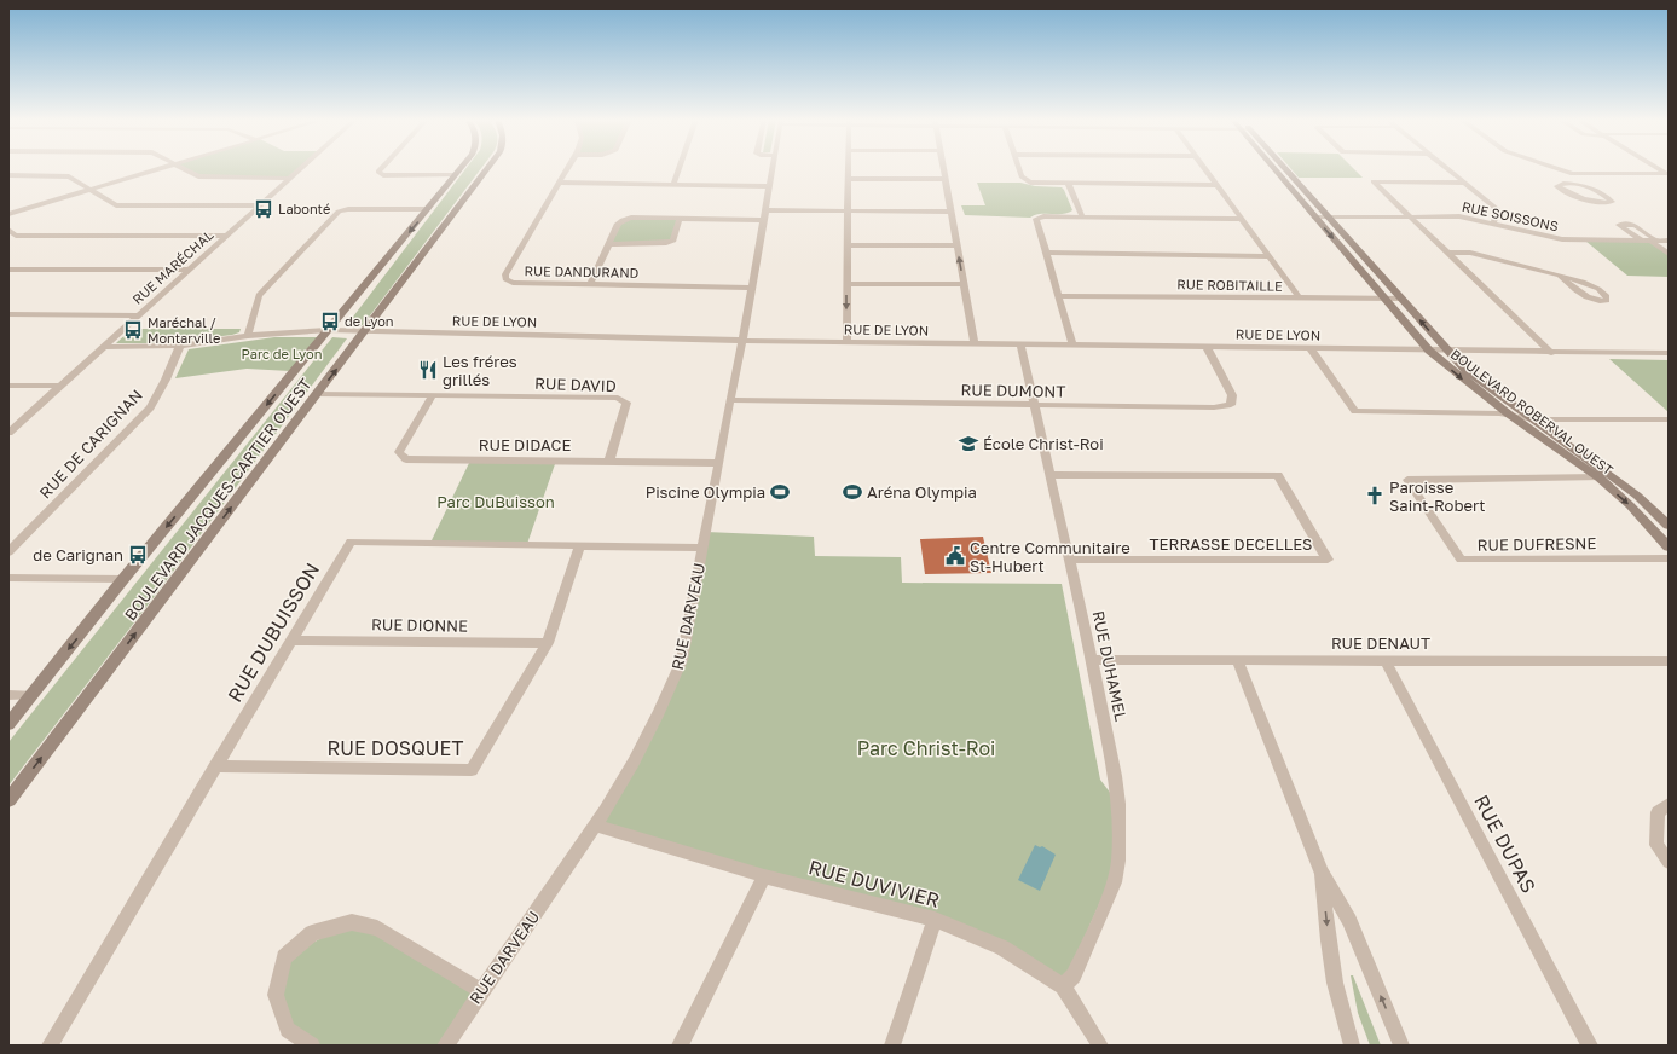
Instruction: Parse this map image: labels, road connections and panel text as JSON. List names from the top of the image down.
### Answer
{
  "streets": {
    "main road": ["BOULEVARD ROBERVAL OUEST", "BOULEVARD JACQUES-CARTIER OUEST"],
    "street": [
      "RUE SOISSONS",
      "RUE MARÉCHAL",
      "RUE DANDURAND",
      "RUE ROBITAILLE",
      "RUE DE LYON",
      "RUE DAVID",
      "RUE DUMONT",
      "RUE DE CARIGNAN",
      "RUE DIDACE",
      "TERRASSE DECELLES",
      "RUE DUFRESNE",
      "RUE DARVEAU",
      "RUE DIONNE",
      "RUE DUBUISSON",
      "RUE DENAUT",
      "RUE DUHAMEL",
      "RUE DOSQUET",
      "RUE DUPAS",
      "RUE DUVIVIER"
    ]
  },
  "crossings": [
    ["RUE SOISSONS", "BOULEVARD ROBERVAL OUEST"],
    ["RUE MARÉCHAL", "RUE DE LYON"],
    ["RUE DANDURAND", "RUE DARVEAU"],
    ["RUE ROBITAILLE", "BOULEVARD ROBERVAL OUEST"],
    ["RUE DE LYON", "RUE DUMONT"],
    ["RUE DE LYON", "BOULEVARD ROBERVAL OUEST"],
    ["RUE DE LYON", "RUE DE CARIGNAN"],
    ["RUE DE LYON", "BOULEVARD JACQUES-CARTIER OUEST"],
    ["RUE DE LYON", "RUE DARVEAU"],
    ["RUE DE LYON", "RUE DUHAMEL"],
    ["RUE DAVID", "RUE DIDACE"],
    ["RUE DAVID", "BOULEVARD JACQUES-CARTIER OUEST"],
    ["RUE DUMONT", "RUE DARVEAU"],
    ["RUE DUMONT", "RUE DUHAMEL"],
    ["BOULEVARD ROBERVAL OUEST", "RUE DUFRESNE"],
    ["RUE DIDACE", "RUE DARVEAU"],
    ["TERRASSE DECELLES", "RUE DUHAMEL"],
    ["RUE DARVEAU", "RUE DUBUISSON"],
    ["RUE DARVEAU", "RUE DUVIVIER"],
    ["RUE DIONNE", "RUE DUBUISSON"],
    ["RUE DIONNE", "RUE DOSQUET"],
    ["RUE DUBUISSON", "RUE DOSQUET"],
    ["RUE DENAUT", "RUE DUHAMEL"],
    ["RUE DENAUT", "RUE DUPAS"],
    ["RUE DUHAMEL", "RUE DUVIVIER"]
  ],
  "parks": ["Parc de Lyon", "Parc DuBuisson", "Parc Christ-Roi"],
  "places": {
    "bus stop": [
      "Labonté",
      "de Lyon",
      "Maréchal / Montarville",
      "de Carignan"
    ],
    "restaurant": ["Les fréres grillés"],
    "school or university": ["École Christ-Roi"],
    "sports": ["Piscine Olympia", "Aréna Olympia"],
    "church": ["Paroisse Saint-Robert"],
    "public building": ["Centre Communitaire St-Hubert"]
  }
}
